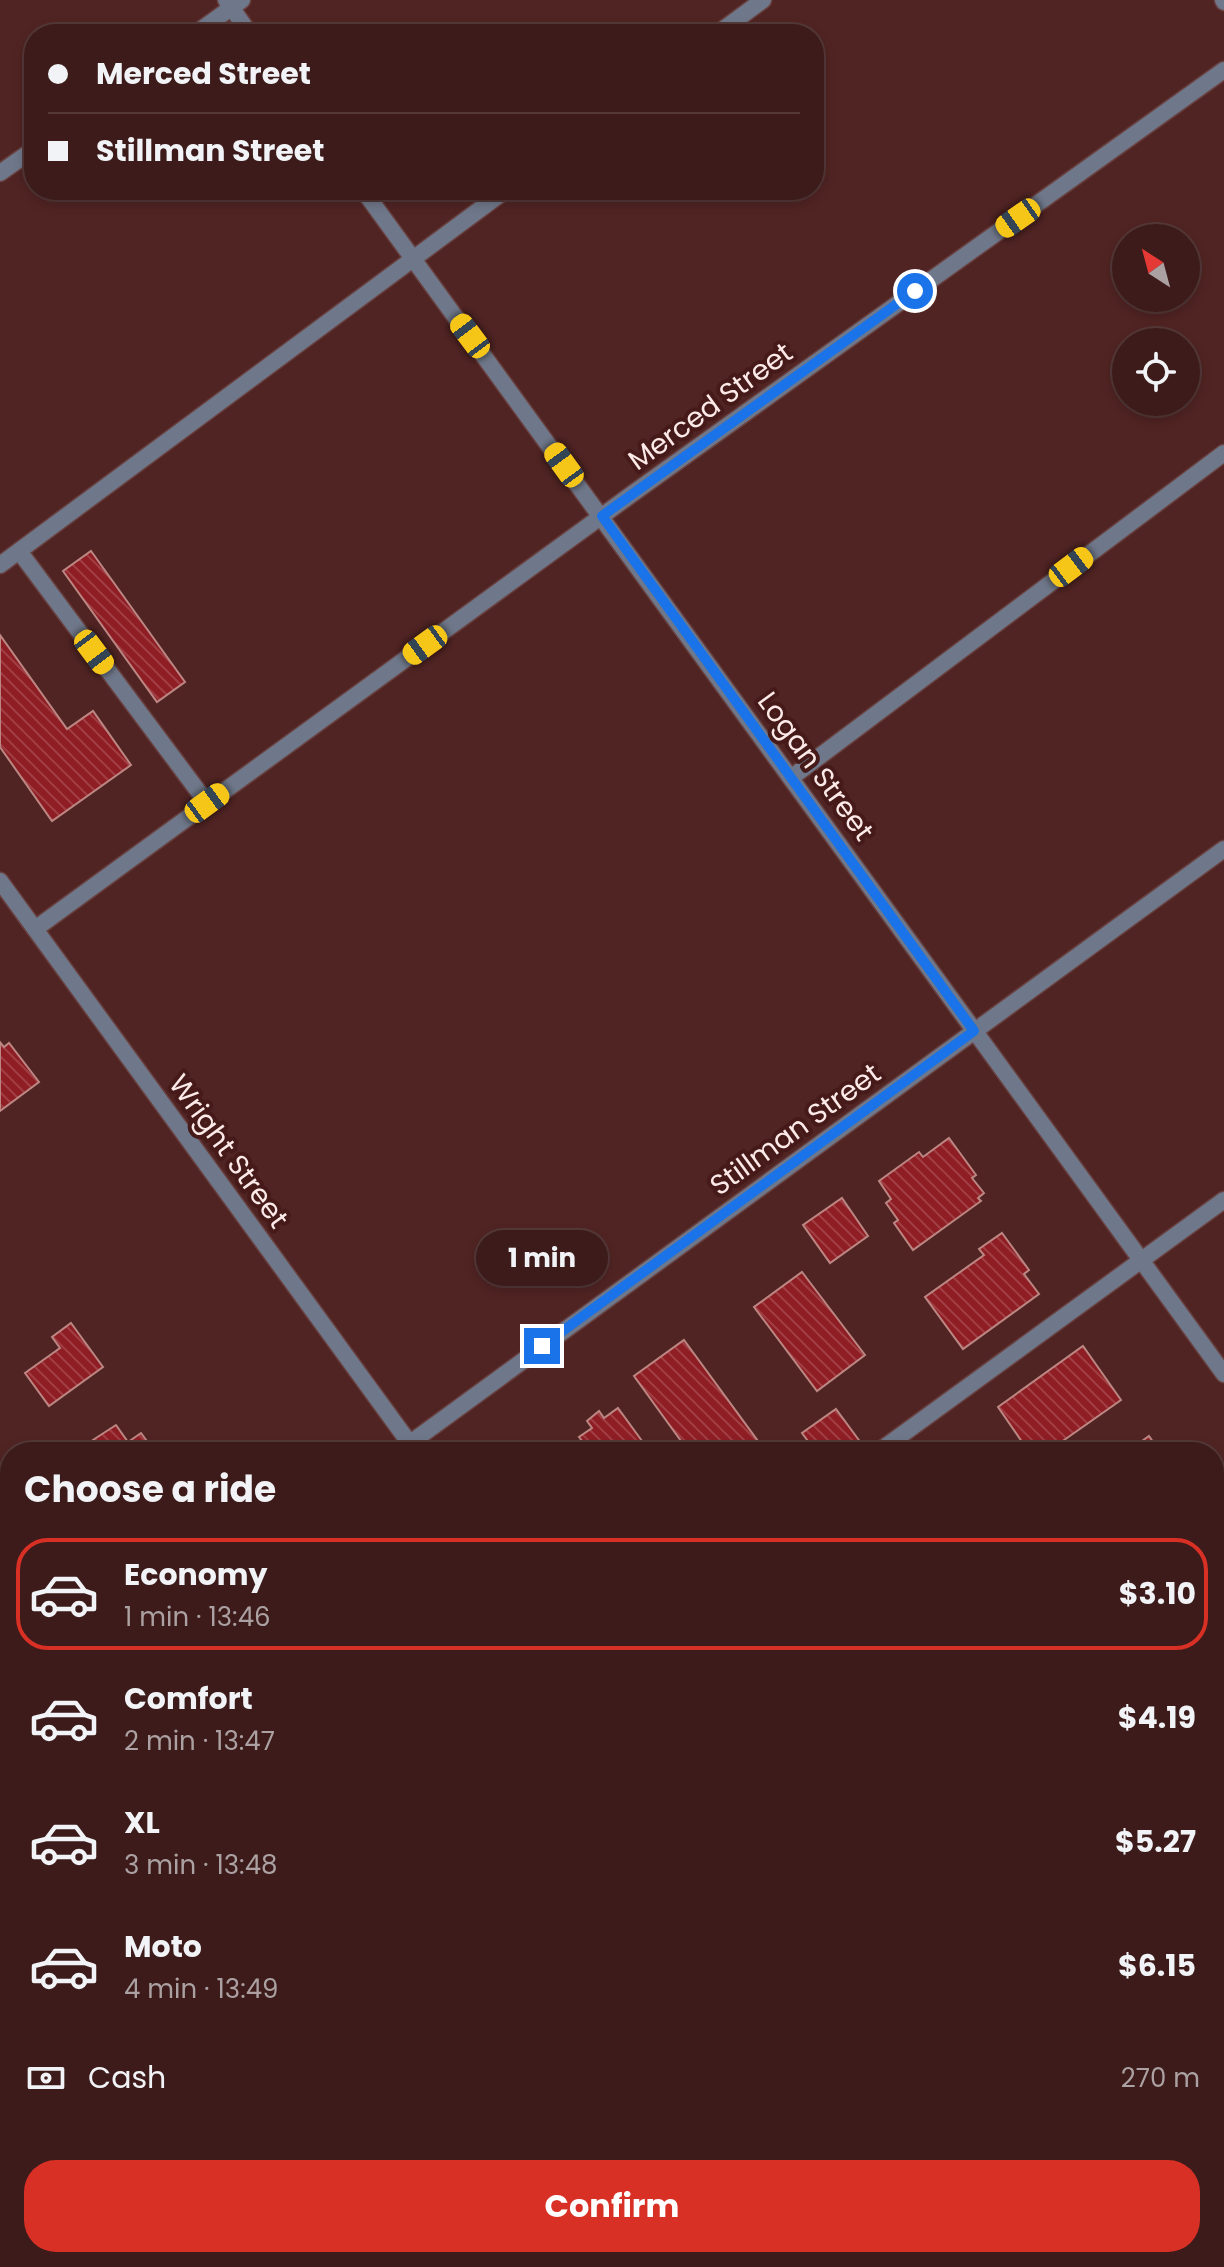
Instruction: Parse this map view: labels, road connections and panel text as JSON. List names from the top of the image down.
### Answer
{
  "streets": {
    "street": [
      "Merced Street",
      "Logan Street",
      "Stillman Street",
      "Wright Street"
    ]
  },
  "crossings": [
    ["Merced Street", "Logan Street"],
    ["Merced Street", "Wright Street"],
    ["Logan Street", "Stillman Street"]
  ],
  "north": "top left",
  "page": {
    "banner": ["Merced Street", "Stillman Street"],
    "bubble": "1 min",
    "heading": "Choose a ride",
    "list": [
      {
        "name": "Economy",
        "note": "1 min · 13:46",
        "value": "$3.10"
      },
      {
        "name": "Comfort",
        "note": "2 min · 13:47",
        "value": "$4.19"
      },
      {
        "name": "XL",
        "note": "3 min · 13:48",
        "value": "$5.27"
      },
      {
        "name": "Moto",
        "note": "4 min · 13:49",
        "value": "$6.15"
      }
    ],
    "pay": ["Cash", "270 m"],
    "buttons": "Confirm"
  }
}
